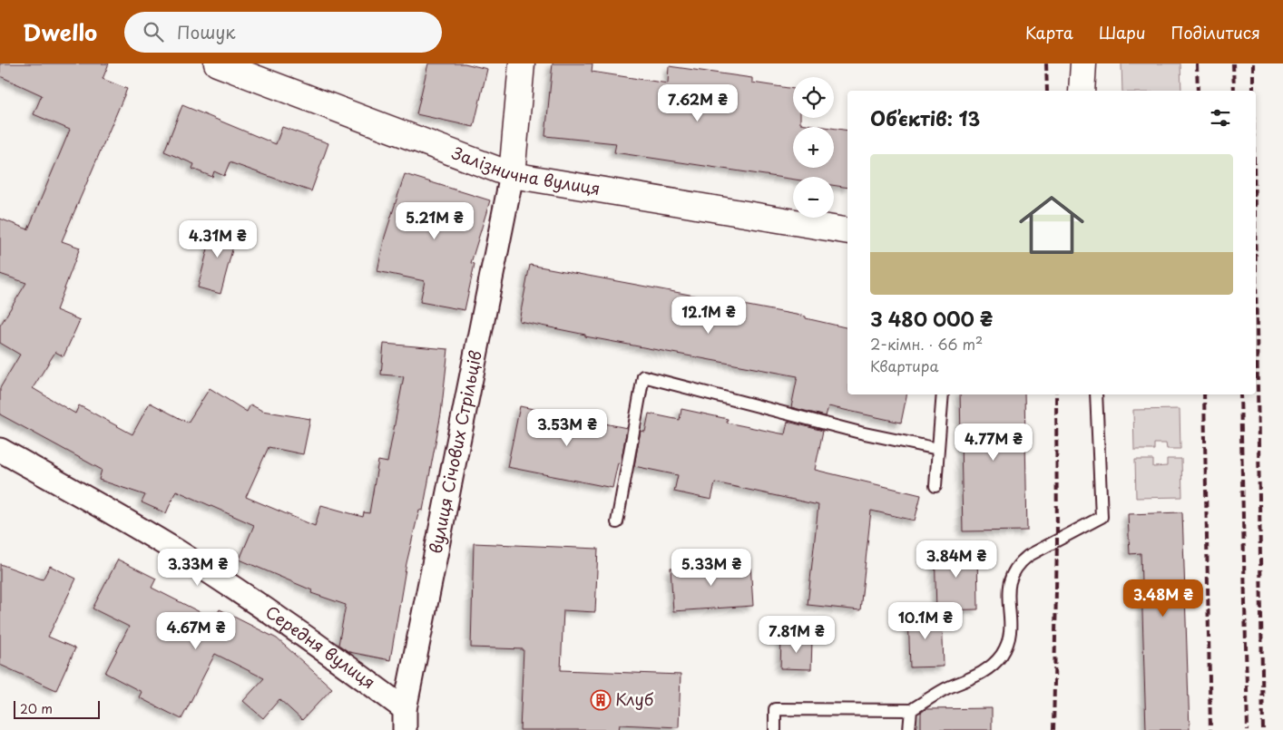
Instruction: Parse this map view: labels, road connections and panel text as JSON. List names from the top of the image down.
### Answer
{
  "streets": {
    "street": ["Залізнична вулиця", "вулиця Січових Стрільців", "Середня вулиця"]
  },
  "crossings": [
    ["Залізнична вулиця", "вулиця Січових Стрільців"],
    ["вулиця Січових Стрільців", "Середня вулиця"]
  ],
  "places": {
    "building": ["Клуб"]
  },
  "scale_bar": "20 m",
  "page": {
    "header": "Dwello",
    "search": "Пошук",
    "nav": ["Карта", "Шари", "Поділитися"],
    "map_buttons": ["+", "−"],
    "price": [
      "7.62M ₴",
      "5.21M ₴",
      "4.31M ₴",
      "12.1M ₴",
      "3.53M ₴",
      "4.77M ₴",
      "3.84M ₴",
      "3.33M ₴",
      "5.33M ₴",
      "3.48M ₴",
      "10.1M ₴",
      "4.67M ₴",
      "7.81M ₴"
    ],
    "heading": "Об’єктів: 13",
    "list": [
      {
        "name": "3 480 000 ₴",
        "note": "2-кімн. · 66 m² · Квартира"
      }
    ],
    "scale": "20 m"
  }
}
